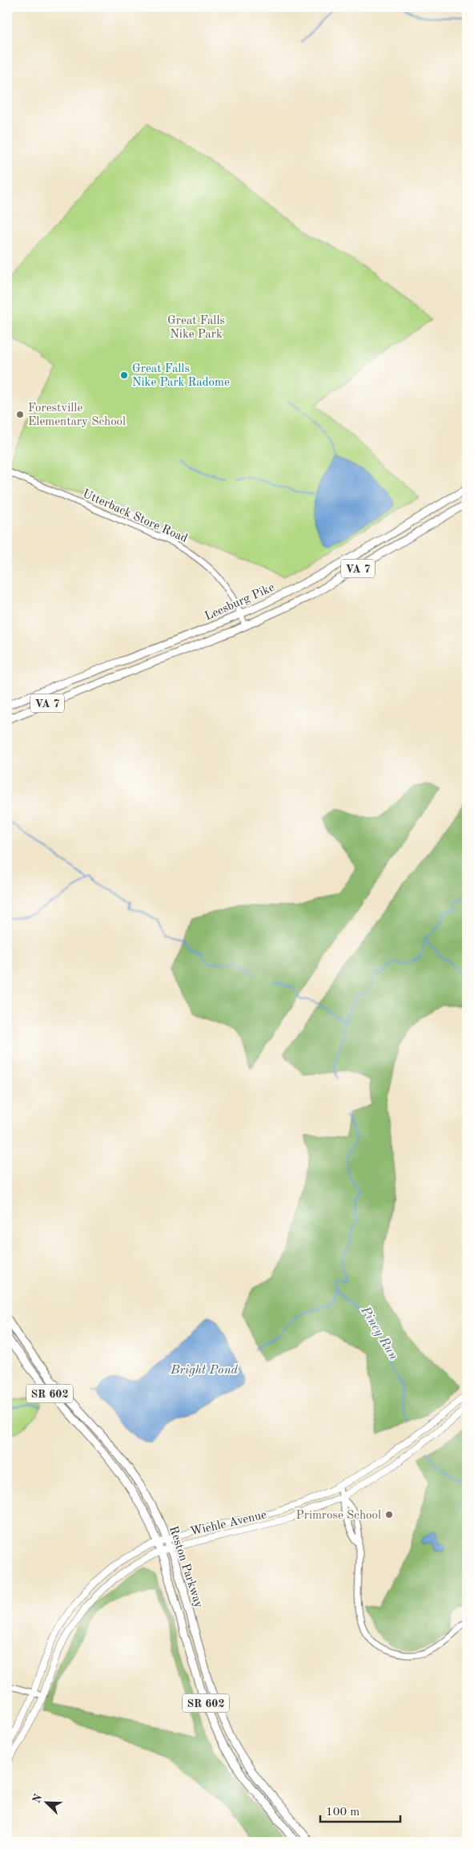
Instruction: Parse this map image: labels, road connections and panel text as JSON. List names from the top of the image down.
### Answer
{
  "streets": {
    "main road": [
      "VA 7",
      "Leesburg Pike",
      "SR 602",
      "Wiehle Avenue",
      "Reston Parkway"
    ],
    "street": ["Utterback Store Road"]
  },
  "crossings": [
    ["Utterback Store Road", "Leesburg Pike"],
    ["Wiehle Avenue", "Reston Parkway"]
  ],
  "water": ["Piney Run", "Bright Pond"],
  "parks": ["Great Falls Nike Park"],
  "places": ["Great Falls Nike Park Radome", "Forestville Elementary School", "Primrose School"],
  "scale_bar": "100 m",
  "north": "top left"
}
